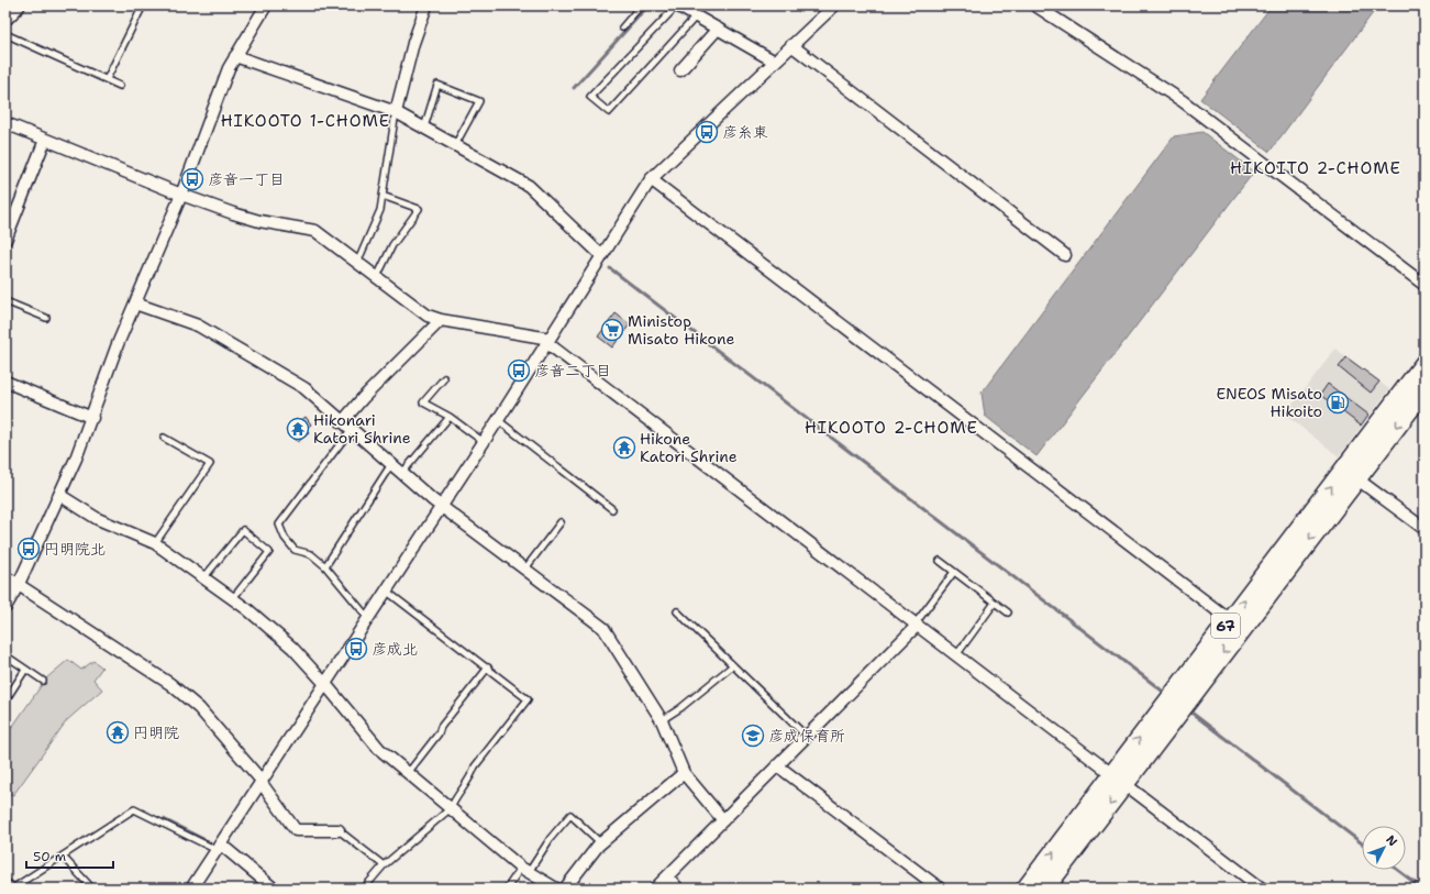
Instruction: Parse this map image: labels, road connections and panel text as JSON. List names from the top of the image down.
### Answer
{
  "streets": {
    "main road": ["67"]
  },
  "districts": ["HIKOOTO 1-CHOME", "HIKOITO 2-CHOME", "HIKOOTO 2-CHOME"],
  "places": {
    "bus stop": [
      "彦糸東",
      "彦音一丁目",
      "彦音二丁目",
      "円明院北",
      "彦成北"
    ],
    "supermarket": ["Ministop Misato Hikone"],
    "fuel station": ["ENEOS Misato Hikoito"],
    "temple": ["Hikonari Katori Shrine", "Hikone Katori Shrine", "円明院"],
    "school or university": ["彦成保育所"]
  },
  "scale_bar": "50 m",
  "north": "top right"
}
